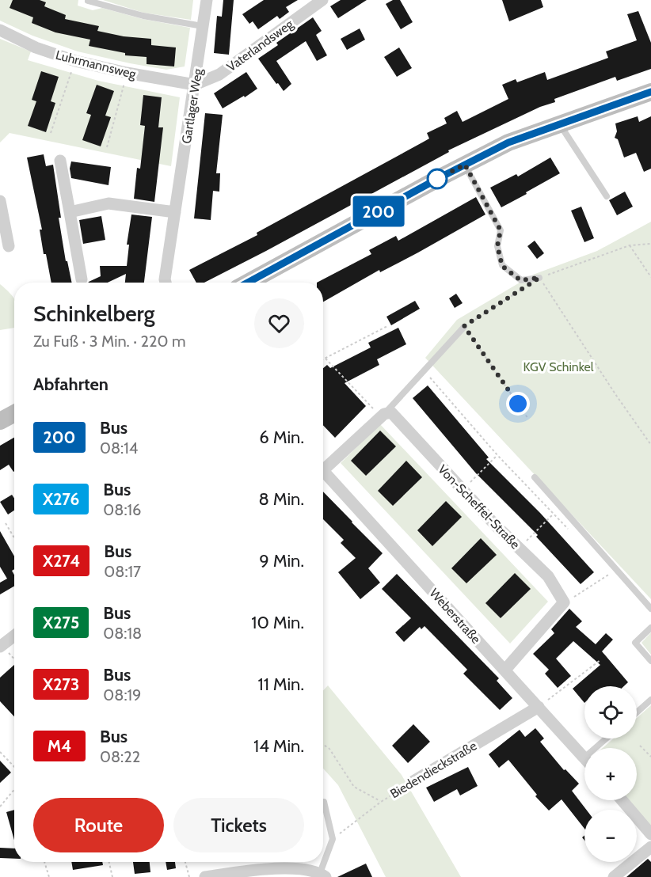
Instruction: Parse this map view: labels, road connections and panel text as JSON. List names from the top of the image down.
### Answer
{
  "streets": {
    "street": [
      "Vaterlandsweg",
      "Luhrmannsweg",
      "Gartlager Weg",
      "Von-Scheffel-Straße",
      "Weberstraße",
      "Biedendieckstraße"
    ]
  },
  "crossings": [
    ["Vaterlandsweg", "Luhrmannsweg"],
    ["Vaterlandsweg", "Gartlager Weg"],
    ["Luhrmannsweg", "Gartlager Weg"],
    ["Weberstraße", "Biedendieckstraße"]
  ],
  "parks": ["KGV Schinkel"],
  "lines": ["bus line 200"],
  "page": {
    "on_map": "200",
    "heading": [
      ["Schinkelberg", "Zu Fuß · 3 Min. · 220 m"],
      "Abfahrten"
    ],
    "list": [
      {
        "mark": "200",
        "name": "Bus",
        "note": "08:14",
        "value": "6 Min."
      },
      {
        "mark": "X276",
        "name": "Bus",
        "note": "08:16",
        "value": "8 Min."
      },
      {
        "mark": "X274",
        "name": "Bus",
        "note": "08:17",
        "value": "9 Min."
      },
      {
        "mark": "X275",
        "name": "Bus",
        "note": "08:18",
        "value": "10 Min."
      },
      {
        "mark": "X273",
        "name": "Bus",
        "note": "08:19",
        "value": "11 Min."
      },
      {
        "mark": "M4",
        "name": "Bus",
        "note": "08:22",
        "value": "14 Min."
      }
    ],
    "map_buttons": ["+", "−"],
    "buttons": ["Route", "Tickets"]
  }
}
